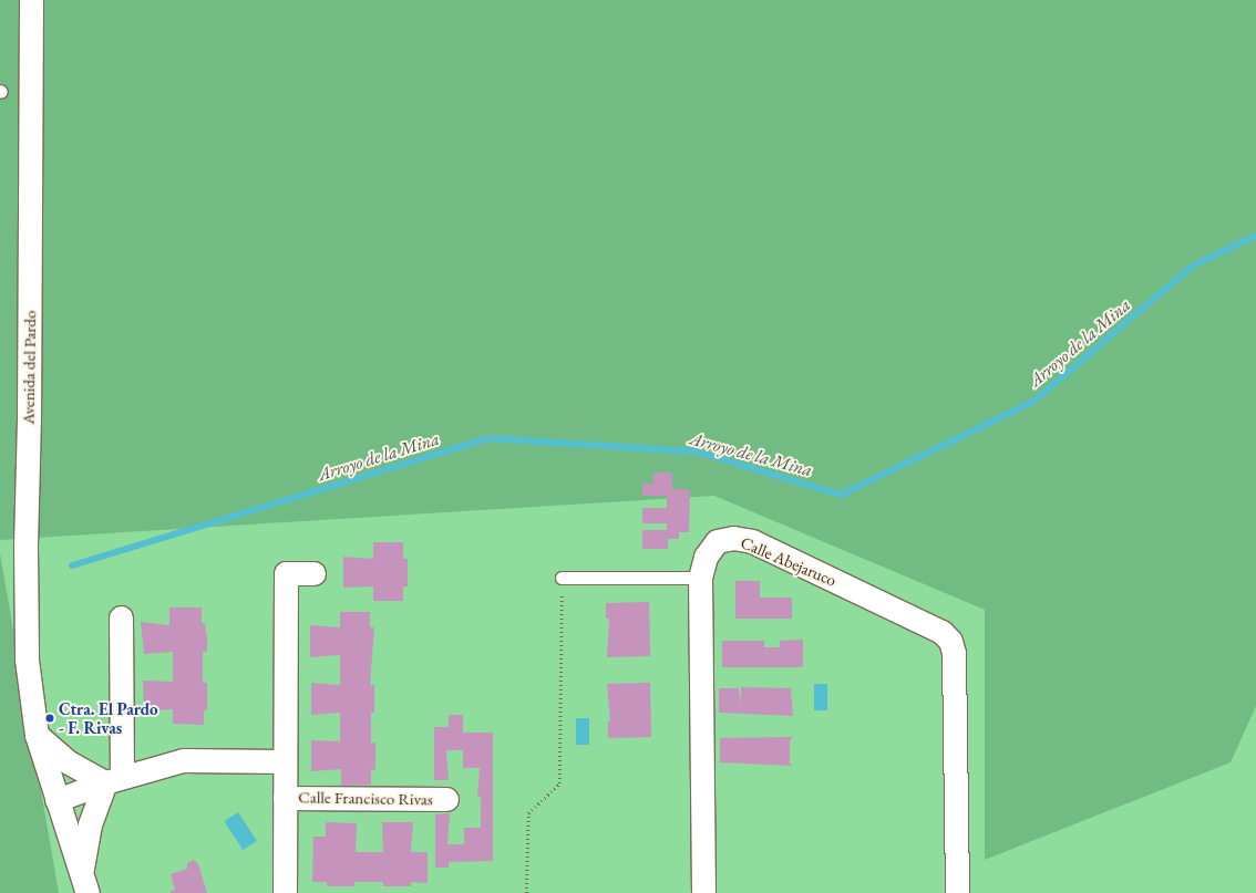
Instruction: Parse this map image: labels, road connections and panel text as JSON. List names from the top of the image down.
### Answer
{
  "streets": {
    "street": ["Avenida del Pardo", "Calle Abejaruco", "Calle Francisco Rivas"]
  },
  "water": ["Arroyo de la Mina"],
  "places": ["Ctra. El Pardo - F. Rivas"]
}
